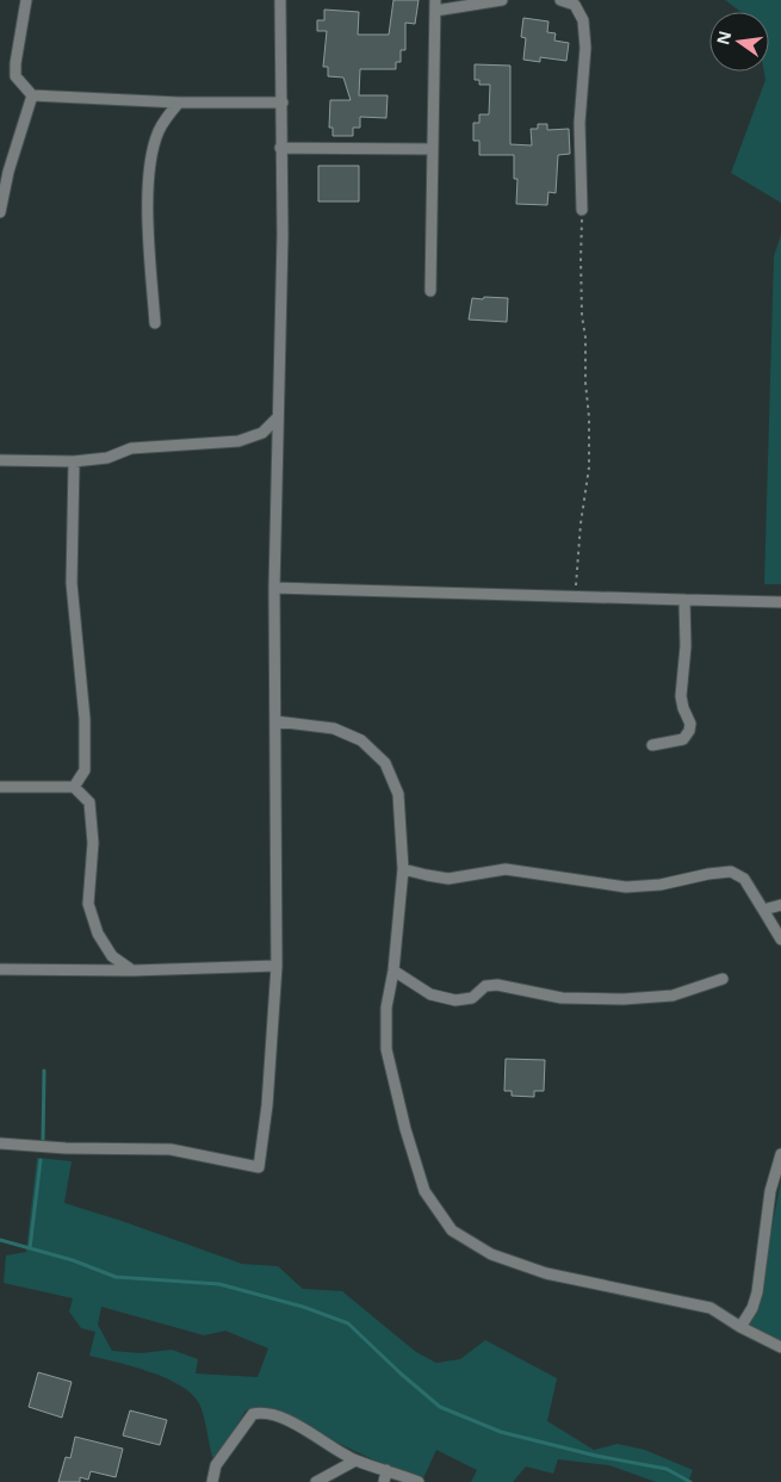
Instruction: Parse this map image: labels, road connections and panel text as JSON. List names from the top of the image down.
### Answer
{
  "north": "left"
}
